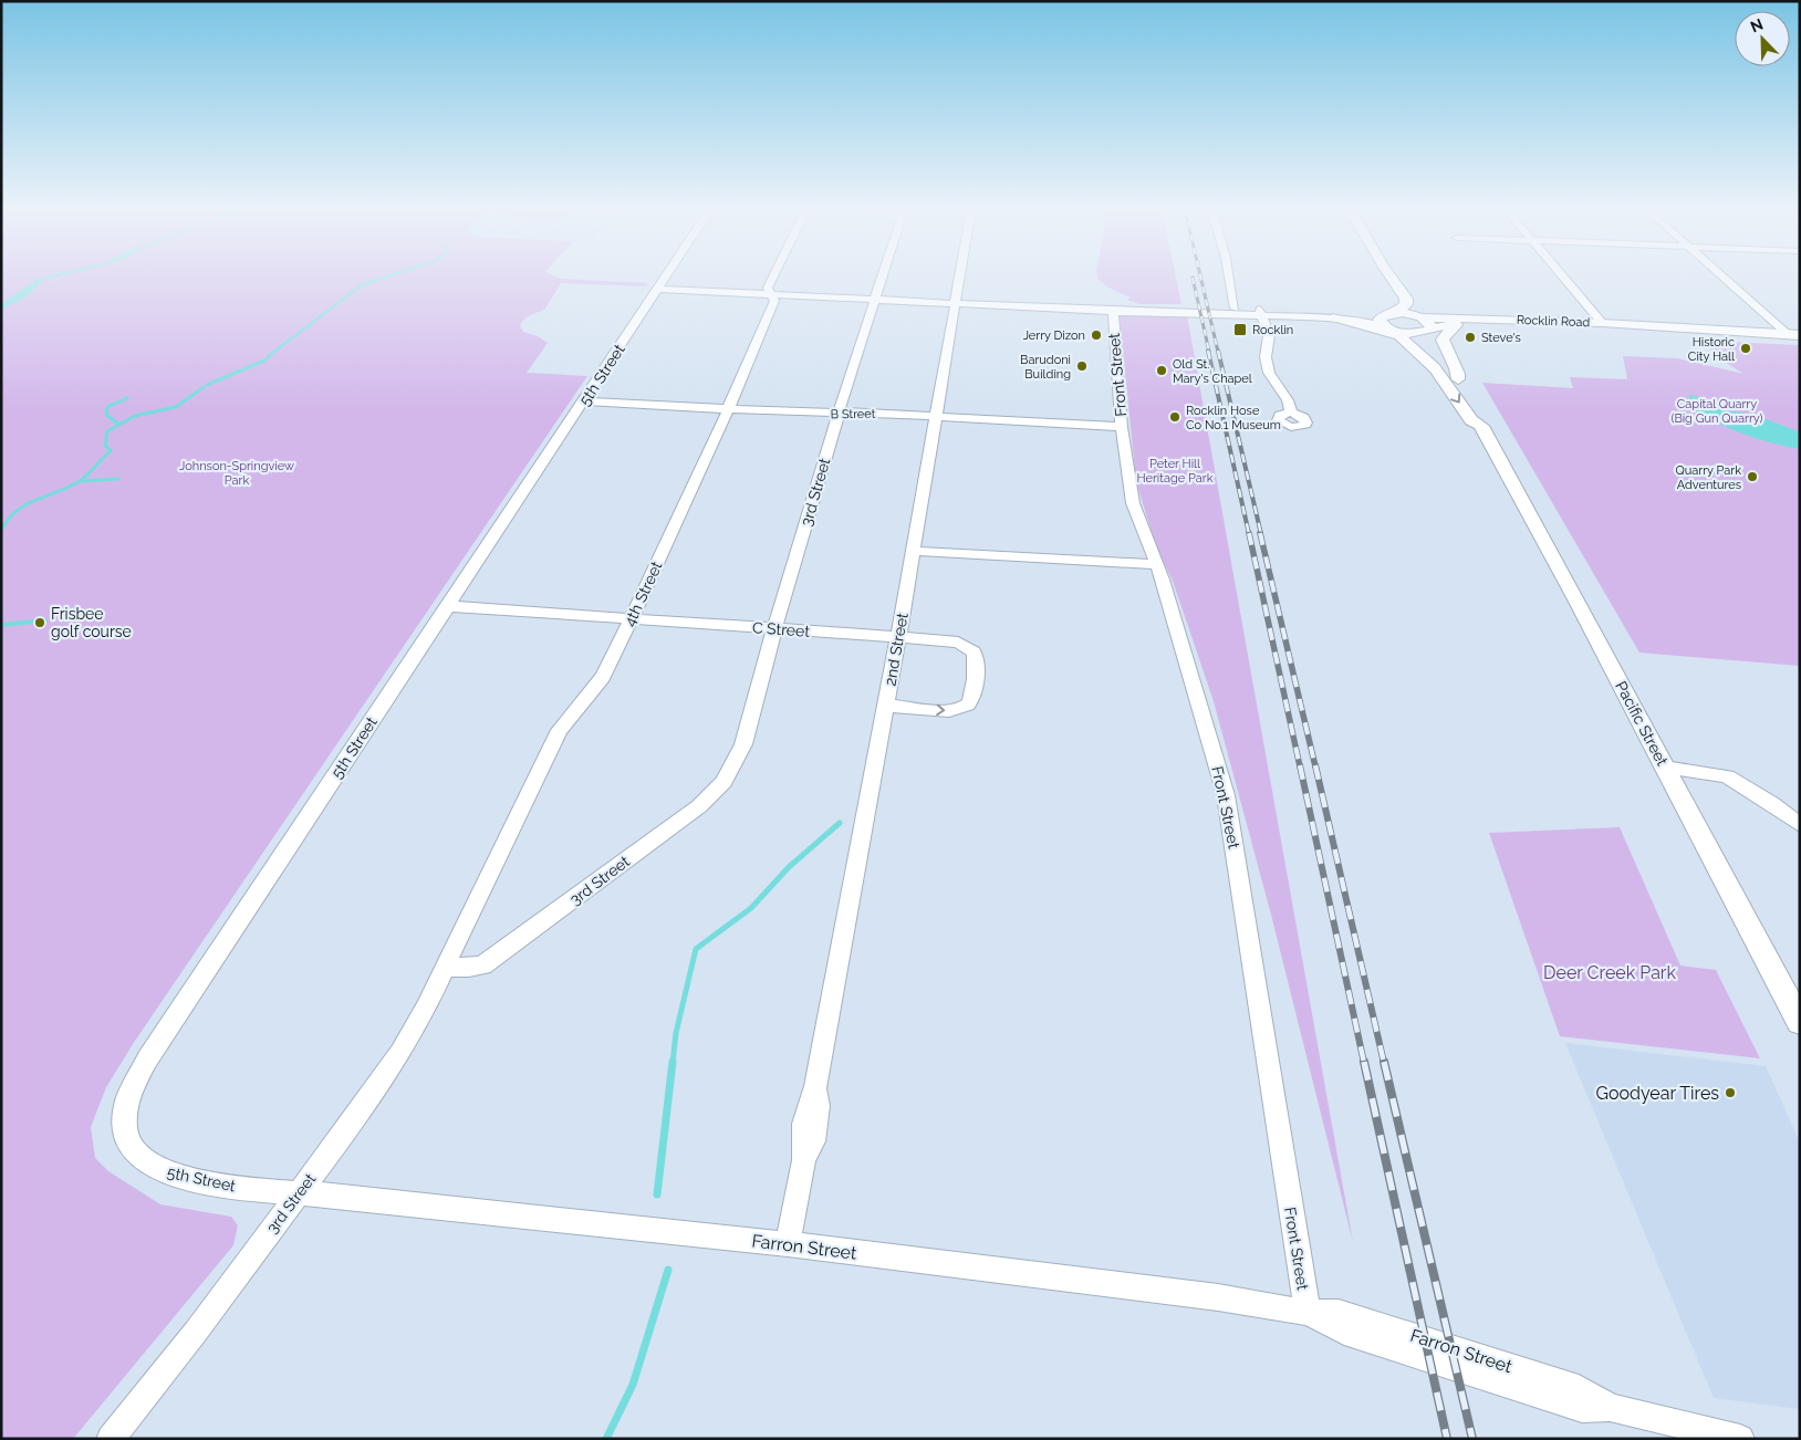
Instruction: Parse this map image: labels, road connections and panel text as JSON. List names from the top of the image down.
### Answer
{
  "streets": {
    "main road": ["Rocklin Road", "Pacific Street"],
    "street": [
      "5th Street",
      "Front Street",
      "B Street",
      "3rd Street",
      "4th Street",
      "C Street",
      "2nd Street",
      "Farron Street"
    ]
  },
  "crossings": [
    ["Rocklin Road", "Pacific Street"],
    ["5th Street", "B Street"],
    ["5th Street", "3rd Street"],
    ["5th Street", "C Street"],
    ["5th Street", "Farron Street"],
    ["Front Street", "B Street"],
    ["Front Street", "Farron Street"],
    ["B Street", "3rd Street"],
    ["B Street", "4th Street"],
    ["B Street", "2nd Street"],
    ["3rd Street", "4th Street"],
    ["3rd Street", "C Street"],
    ["3rd Street", "Farron Street"],
    ["4th Street", "C Street"],
    ["C Street", "2nd Street"],
    ["2nd Street", "Farron Street"]
  ],
  "parks": [
    "Capital Quarry (Big Gun Quarry)",
    "Peter Hill Heritage Park",
    "Johnson-Springview Park",
    "Deer Creek Park"
  ],
  "places": {
    "transit": ["Rocklin"],
    "other": [
      "Jerry Dizon",
      "Steve's",
      "Historic City Hall",
      "Barudoni Building",
      "Old St. Mary's Chapel",
      "Rocklin Hose Co No.1 Museum",
      "Quarry Park Adventures",
      "Frisbee golf course",
      "Goodyear Tires"
    ]
  },
  "north": "top left"
}
